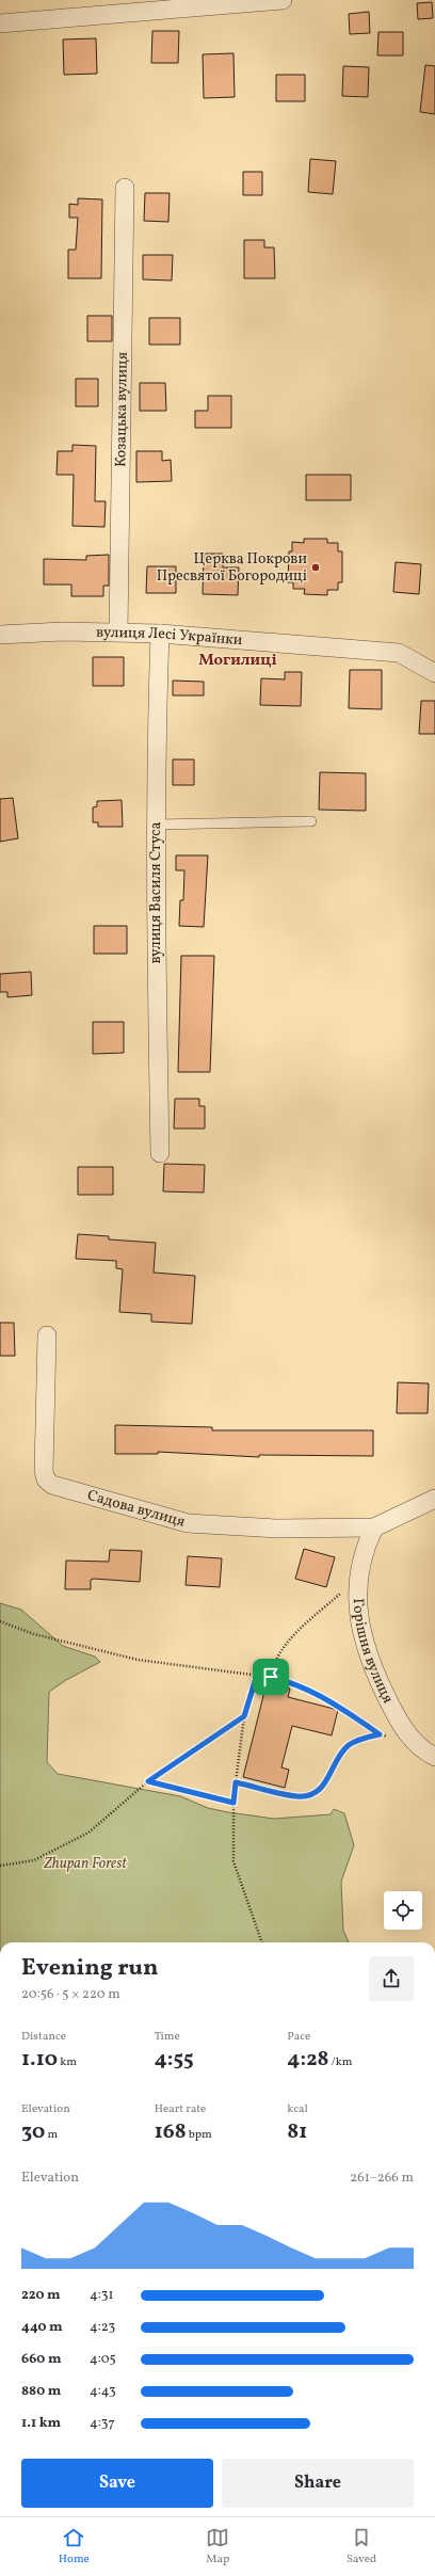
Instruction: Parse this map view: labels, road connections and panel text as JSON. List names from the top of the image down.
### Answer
{
  "streets": {
    "street": [
      "Козацька вулиця",
      "вулиця Лесі Українки",
      "вулиця Василя Стуса",
      "Садова вулиця",
      "Горішня вулиця"
    ]
  },
  "crossings": [
    ["Козацька вулиця", "вулиця Лесі Українки"],
    ["вулиця Лесі Українки", "вулиця Василя Стуса"],
    ["Садова вулиця", "Горішня вулиця"]
  ],
  "districts": ["Могилиці"],
  "parks": ["Zhupan Forest"],
  "places": ["Церква Покрови Пресвятої Богородиці"],
  "page": {
    "heading": ["Evening run", "20:56 · 5 × 220 m"],
    "stats": [
      ["Distance", "1.10 km"],
      ["Time", "4:55"],
      ["Pace", "4:28 /km"],
      ["Elevation", "30 m"],
      ["Heart rate", "168 bpm"],
      ["kcal", "81"]
    ],
    "chart": ["Elevation", "261–266 m"],
    "list": [
      {
        "name": "220 m",
        "note": "4:31"
      },
      {
        "name": "440 m",
        "note": "4:23"
      },
      {
        "name": "660 m",
        "note": "4:05"
      },
      {
        "name": "880 m",
        "note": "4:43"
      },
      {
        "name": "1.1 km",
        "note": "4:37"
      }
    ],
    "buttons": ["Save", "Share"],
    "tabs": ["Home", "Map", "Saved"]
  }
}
